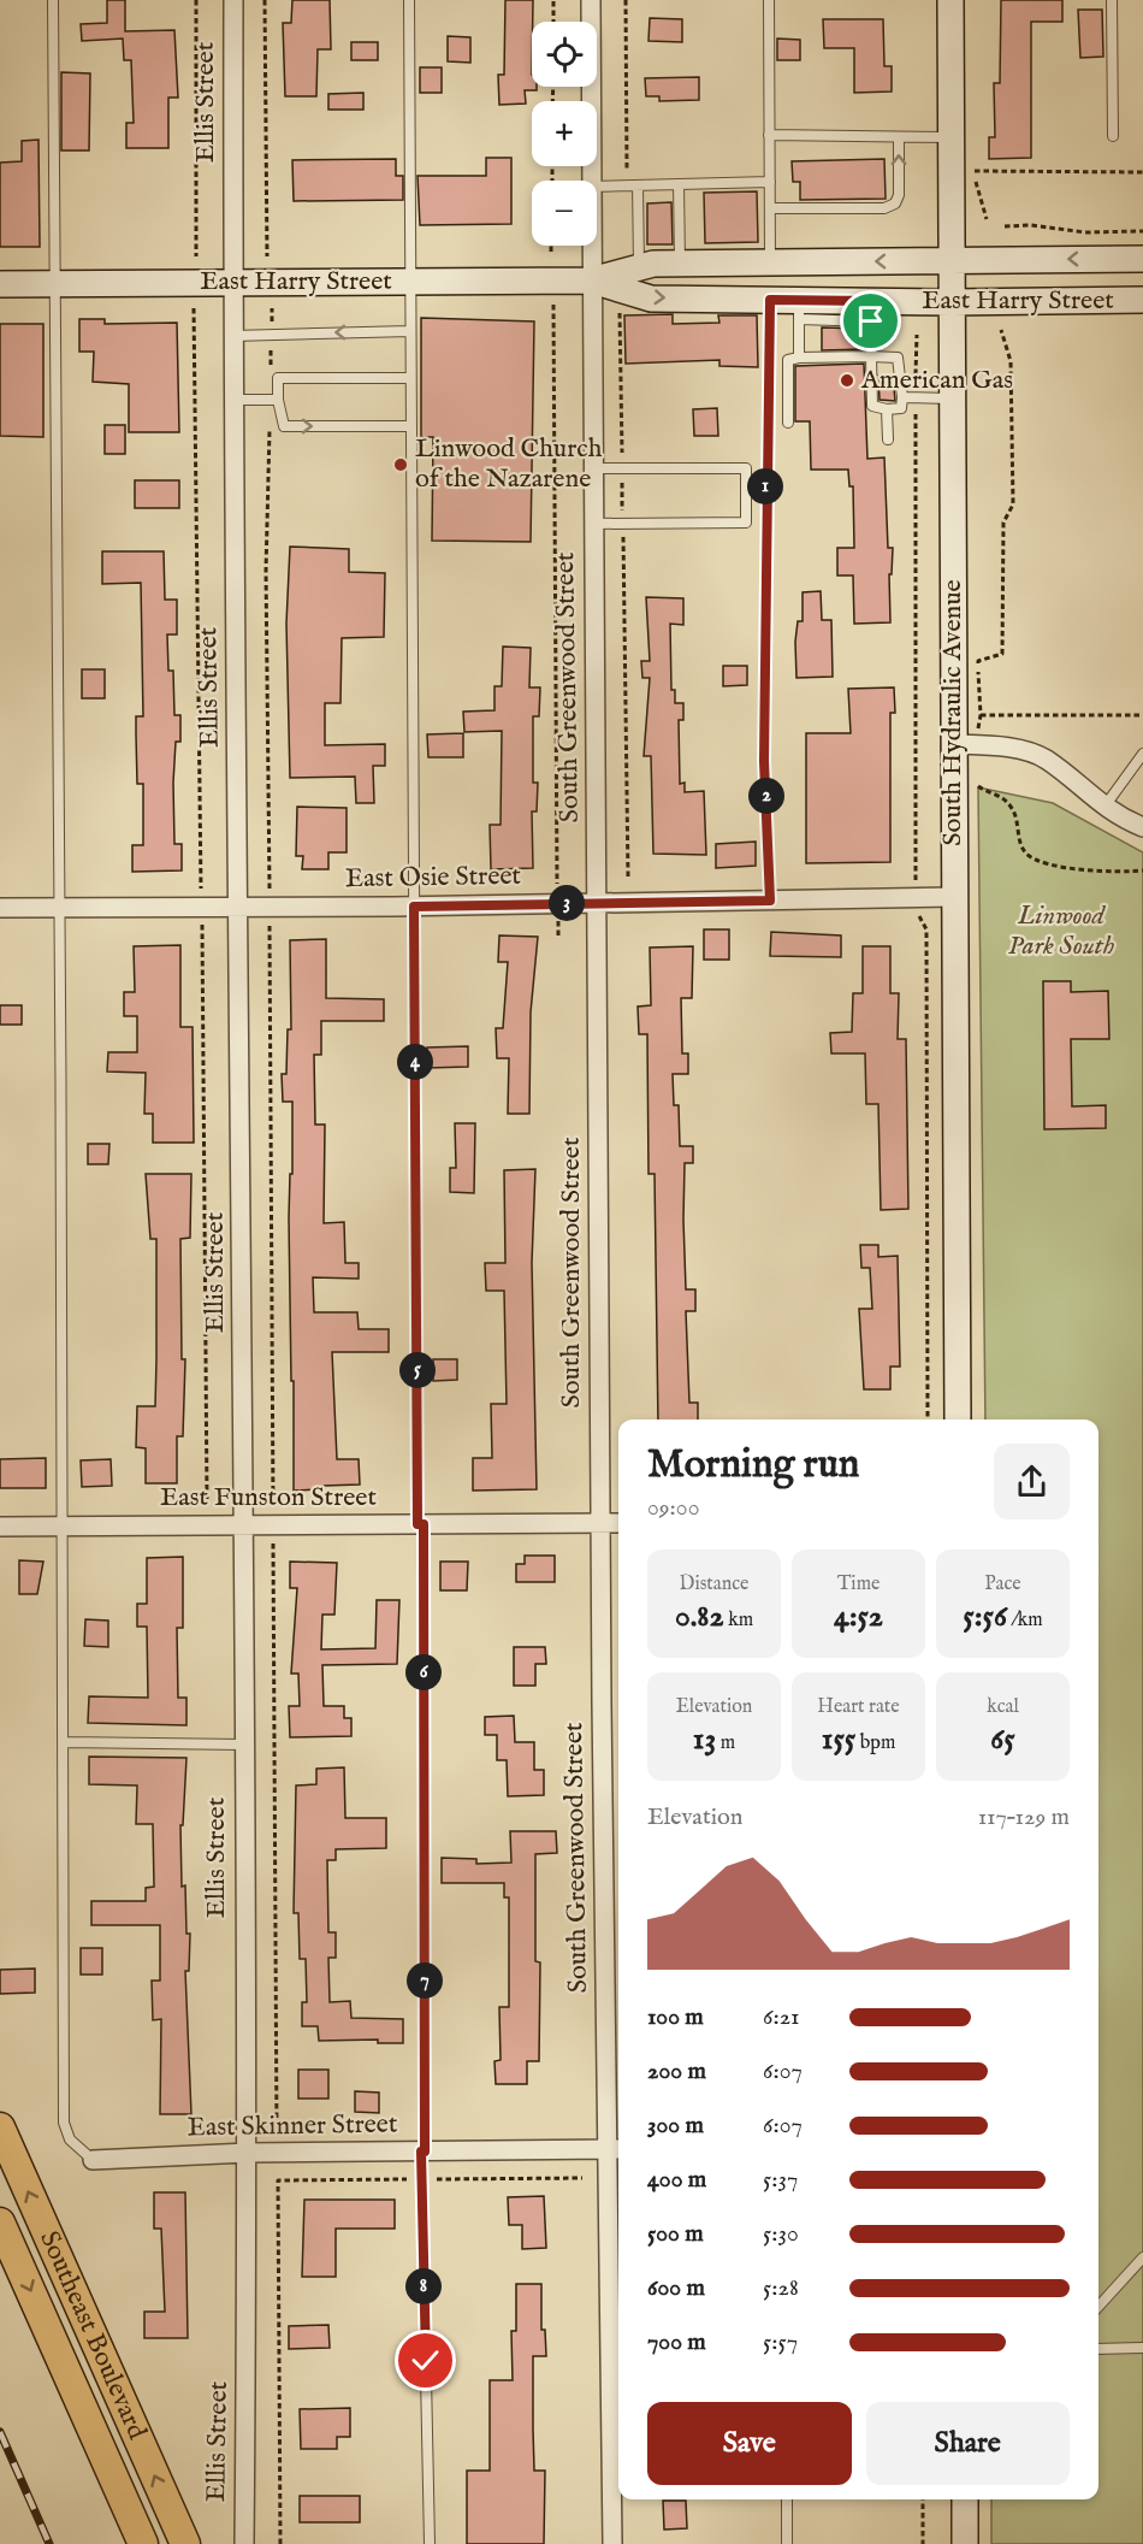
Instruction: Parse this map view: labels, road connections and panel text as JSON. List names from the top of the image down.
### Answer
{
  "streets": {
    "main road": ["East Harry Street", "South Hydraulic Avenue", "Southeast Boulevard"],
    "street": [
      "Ellis Street",
      "South Greenwood Street",
      "East Osie Street",
      "East Funston Street",
      "East Skinner Street"
    ]
  },
  "crossings": [
    ["Ellis Street", "East Harry Street"],
    ["Ellis Street", "East Osie Street"],
    ["Ellis Street", "East Funston Street"],
    ["Ellis Street", "East Skinner Street"],
    ["East Harry Street", "South Greenwood Street"],
    ["East Harry Street", "South Hydraulic Avenue"],
    ["South Greenwood Street", "East Osie Street"],
    ["South Greenwood Street", "East Funston Street"],
    ["South Greenwood Street", "East Skinner Street"],
    ["South Hydraulic Avenue", "East Osie Street"]
  ],
  "parks": ["Linwood Park South"],
  "places": ["American Gas", "Linwood Church of the Nazarene"],
  "page": {
    "map_buttons": ["+", "−"],
    "pins": [
      "1",
      "2",
      "3",
      "4",
      "5",
      "6",
      "7",
      "8"
    ],
    "heading": ["Morning run", "09:00"],
    "stats": [
      ["Distance", "0.82 km"],
      ["Time", "4:52"],
      ["Pace", "5:56 /km"],
      ["Elevation", "13 m"],
      ["Heart rate", "155 bpm"],
      ["kcal", "65"]
    ],
    "chart": ["Elevation", "117–129 m"],
    "list": [
      {
        "name": "100 m",
        "note": "6:21"
      },
      {
        "name": "200 m",
        "note": "6:07"
      },
      {
        "name": "300 m",
        "note": "6:07"
      },
      {
        "name": "400 m",
        "note": "5:37"
      },
      {
        "name": "500 m",
        "note": "5:30"
      },
      {
        "name": "600 m",
        "note": "5:28"
      },
      {
        "name": "700 m",
        "note": "5:57"
      }
    ],
    "buttons": ["Save", "Share"]
  }
}
